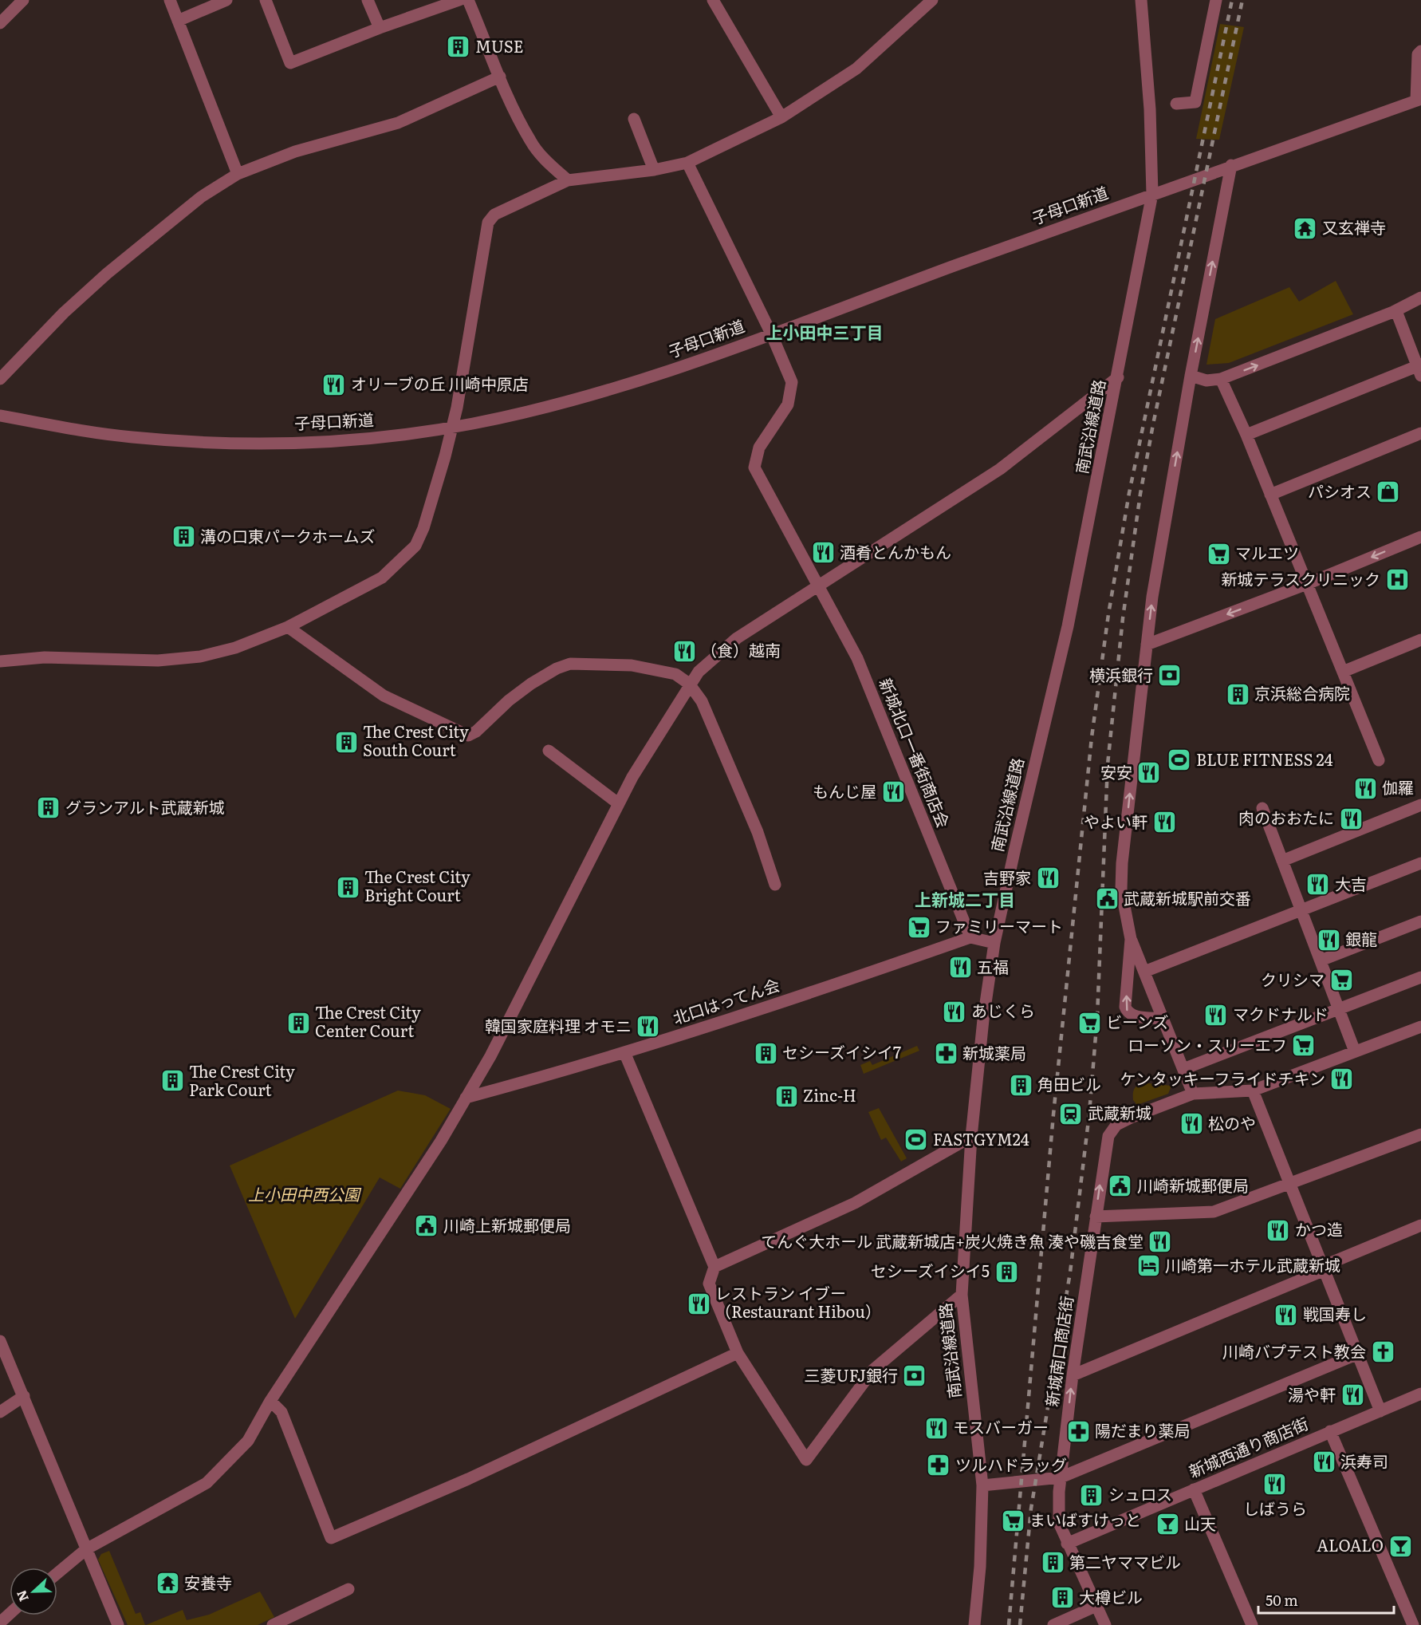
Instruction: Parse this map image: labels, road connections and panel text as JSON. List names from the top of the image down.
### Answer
{
  "streets": {
    "street": [
      "子母口新道",
      "南武沿線道路",
      "新城北口一番街商店会",
      "北口はってん会",
      "新城南口商店街",
      "新城西通り商店街"
    ]
  },
  "crossings": [
    ["子母口新道", "南武沿線道路"],
    ["子母口新道", "新城北口一番街商店会"],
    ["新城北口一番街商店会", "北口はってん会"],
    ["新城南口商店街", "新城西通り商店街"]
  ],
  "districts": ["上小田中三丁目", "上新城二丁目"],
  "parks": ["上小田中西公園"],
  "places": {
    "building": [
      "MUSE",
      "溝の口東パークホームズ",
      "京浜総合病院",
      "The Crest City South Court",
      "グランアルト武蔵新城",
      "The Crest City Bright Court",
      "The Crest City Center Court",
      "セシーズイシイ7",
      "The Crest City Park Court",
      "角田ビル",
      "Zinc-H",
      "セシーズイシイ5",
      "シュロス",
      "第二ヤママビル",
      "大樽ビル"
    ],
    "temple": ["又玄禅寺", "安養寺"],
    "restaurant": [
      "オリーブの丘 川崎中原店",
      "酒肴とんかもん",
      "（食）越南",
      "安安",
      "伽羅",
      "もんじ屋",
      "肉のおおたに",
      "やよい軒",
      "吉野家",
      "大吉",
      "銀龍",
      "五福",
      "あじくら",
      "マクドナルド",
      "韓国家庭料理 オモニ",
      "ケンタッキーフライドチキン",
      "松のや",
      "かつ造",
      "てんぐ大ホール 武蔵新城店+炭火焼き魚 湊や磯吉食堂",
      "レストラン イブー （Restaurant Hibou）",
      "戦国寿し",
      "湯や軒",
      "モスバーガー",
      "浜寿司",
      "しばうら"
    ],
    "shop": ["パシオス"],
    "supermarket": [
      "マルエツ",
      "ファミリーマート",
      "クリシマ",
      "ビーンズ",
      "ローソン・スリーエフ",
      "まいばすけっと"
    ],
    "hospital": ["新城テラスクリニック"],
    "bank": ["横浜銀行", "三菱UFJ銀行"],
    "sports": ["BLUE FITNESS 24", "FASTGYM24"],
    "public building": ["武蔵新城駅前交番", "川崎新城郵便局", "川崎上新城郵便局"],
    "pharmacy": ["新城薬局", "陽だまり薬局", "ツルハドラッグ"],
    "station": ["武蔵新城"],
    "hotel": ["川崎第一ホテル武蔵新城"],
    "church": ["川崎バプテスト教会"],
    "bar": ["山天", "ALOALO"]
  },
  "scale_bar": "50 m",
  "north": "left"
}
